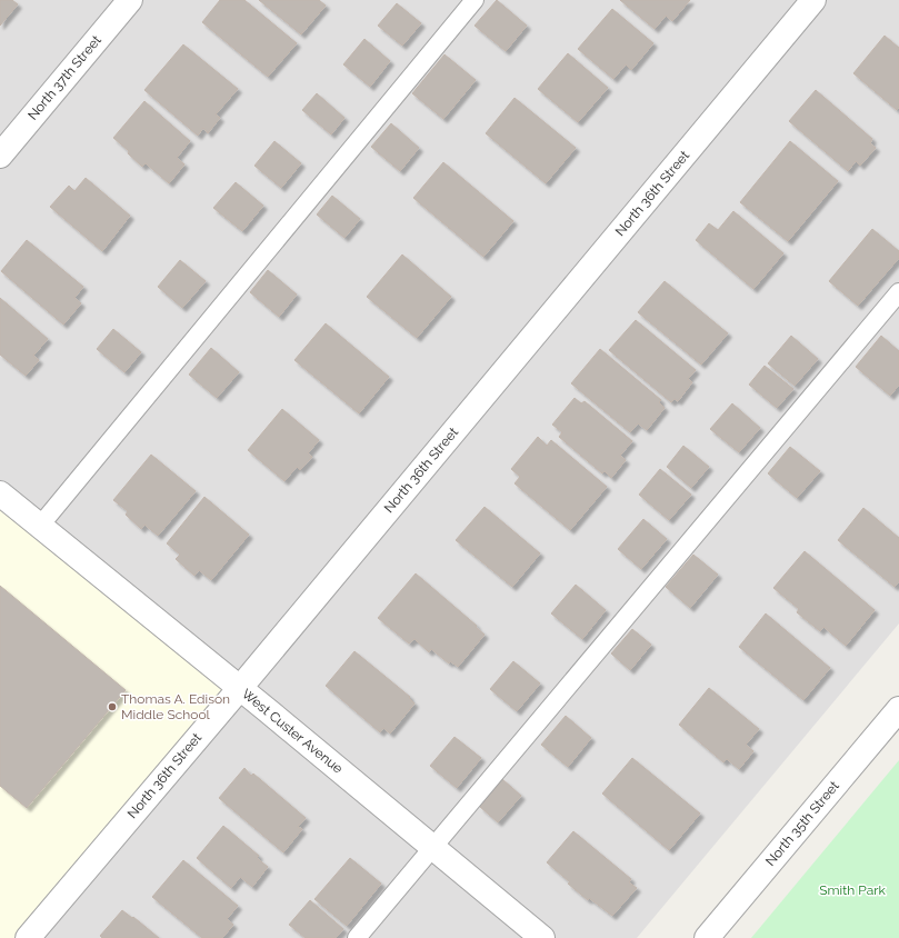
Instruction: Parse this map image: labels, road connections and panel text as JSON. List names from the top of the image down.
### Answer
{
  "streets": {
    "street": [
      "North 37th Street",
      "North 36th Street",
      "West Custer Avenue",
      "North 35th Street"
    ]
  },
  "crossings": [
    ["North 36th Street", "West Custer Avenue"]
  ],
  "parks": ["Smith Park"],
  "places": ["Thomas A. Edison Middle School"]
}
